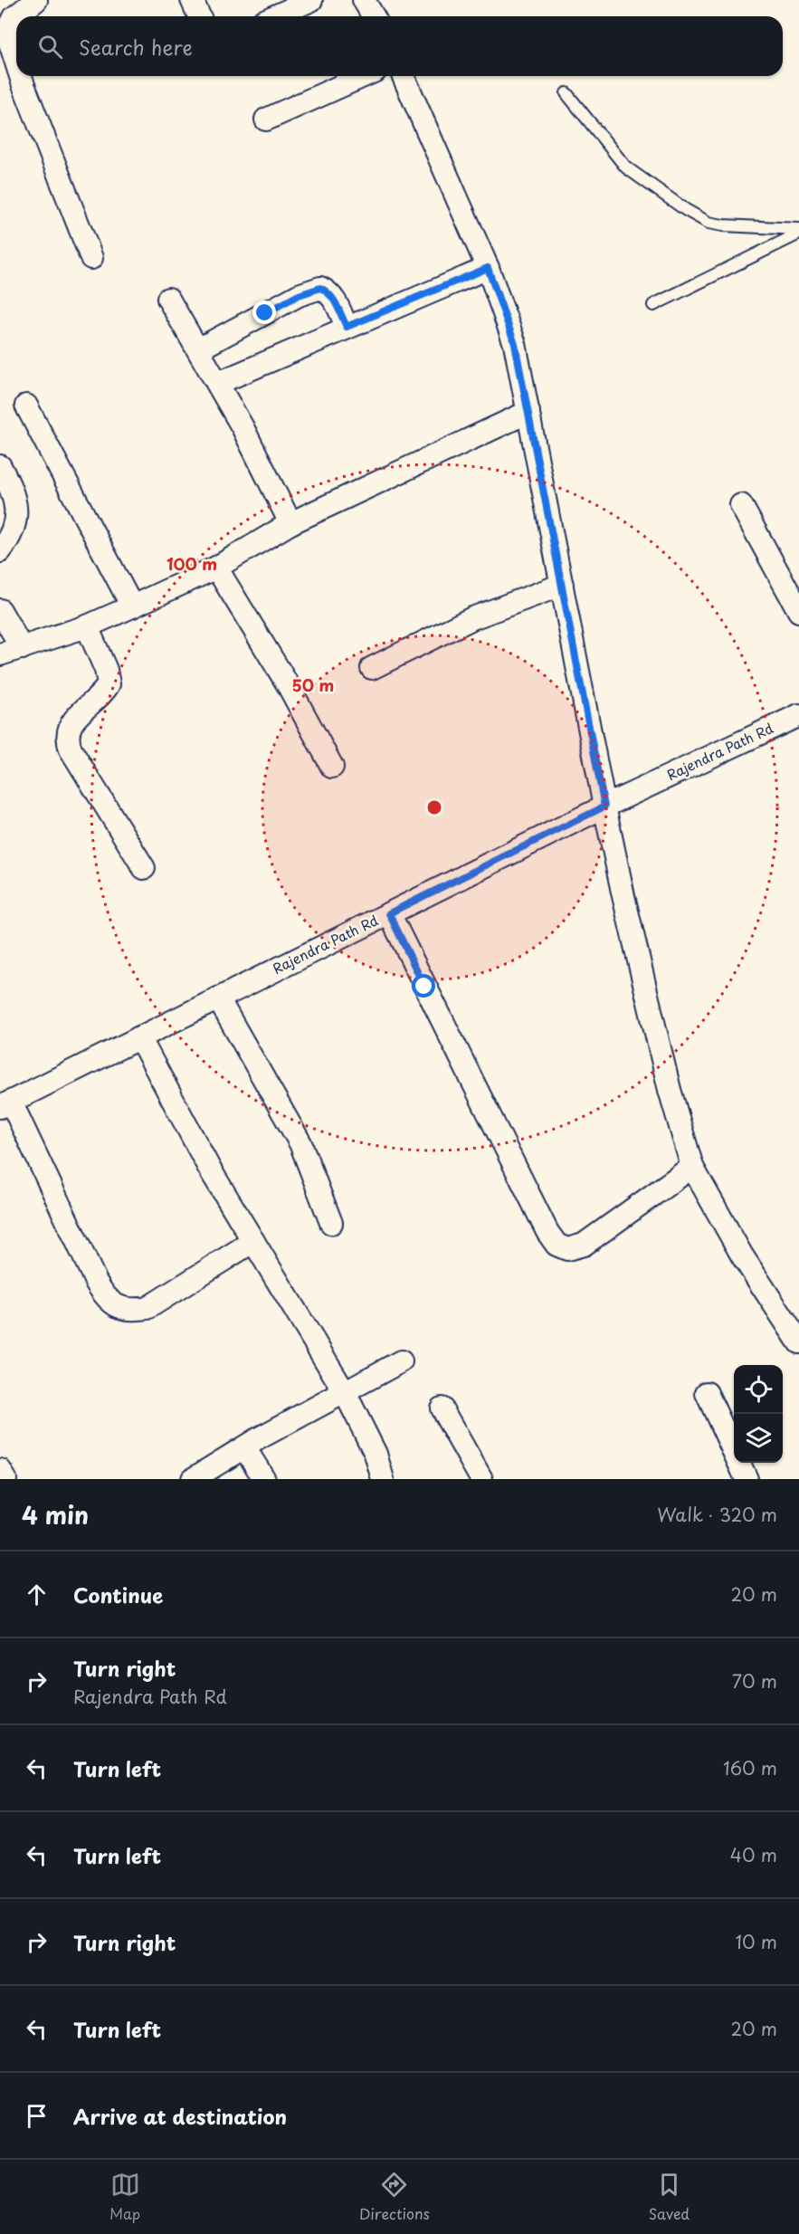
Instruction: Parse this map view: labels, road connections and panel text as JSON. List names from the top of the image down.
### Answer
{
  "streets": {
    "street": ["Rajendra Path Rd"]
  },
  "page": {
    "search": "Search here",
    "heading": ["4 min", "Walk · 320 m"],
    "list": [
      ["Continue", "20 m"],
      ["Turn right", "Rajendra Path Rd", "70 m"],
      ["Turn left", "160 m"],
      ["Turn left", "40 m"],
      ["Turn right", "10 m"],
      ["Turn left", "20 m"],
      "Arrive at destination"
    ],
    "nav": ["Map", "Directions", "Saved"]
  },
  "rings": ["100 m", "50 m"]
}
